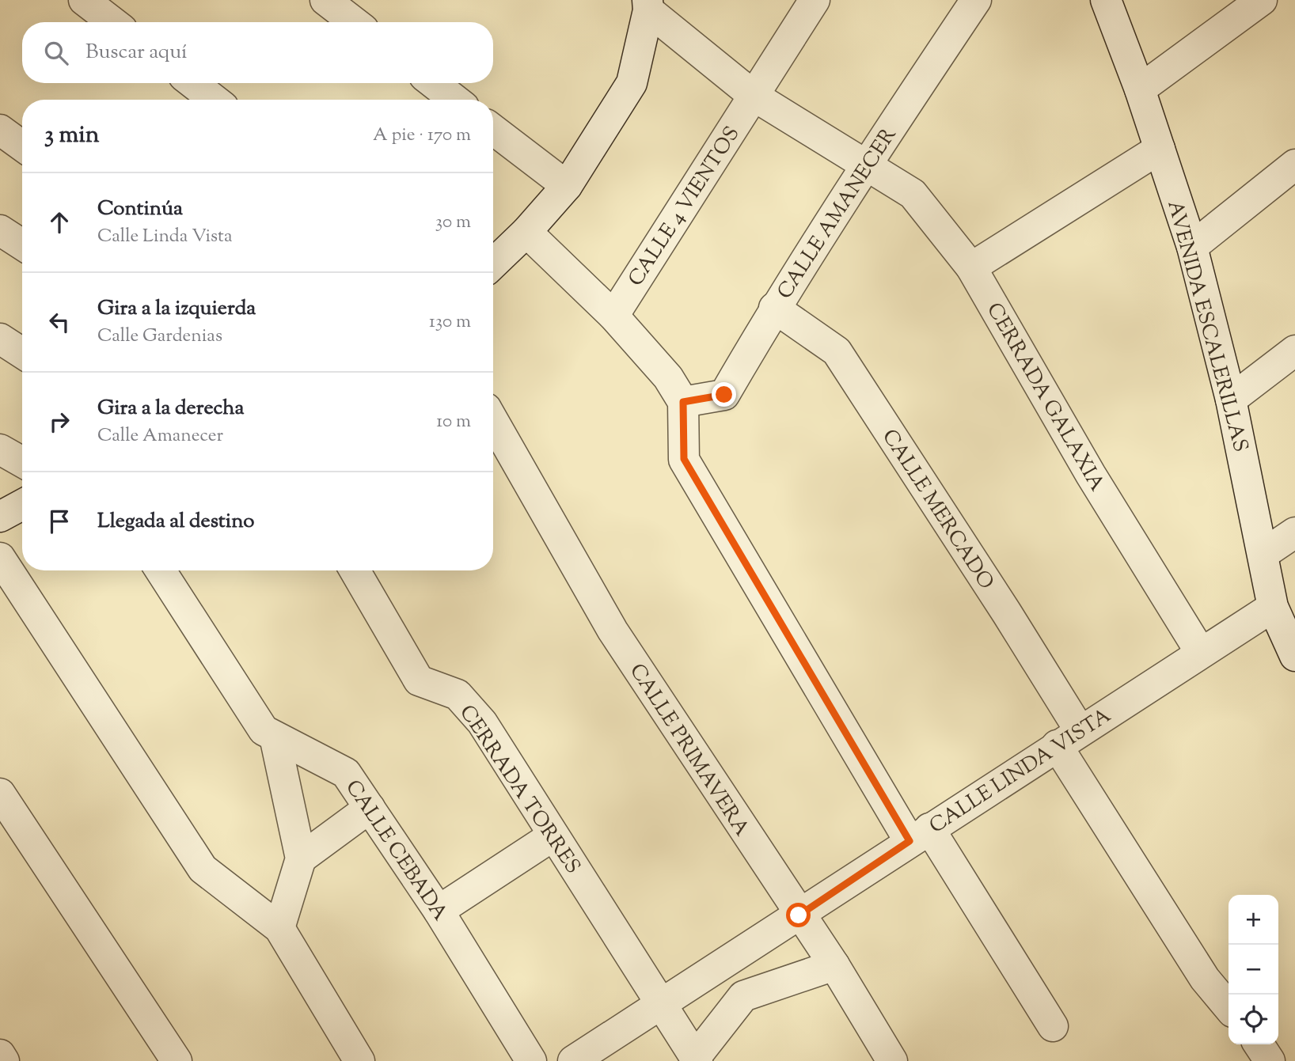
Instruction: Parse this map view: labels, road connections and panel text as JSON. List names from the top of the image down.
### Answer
{
  "streets": {
    "street": [
      "CALLE 4 VIENTOS",
      "CALLE AMANECER",
      "AVENIDA ESCALERILLAS",
      "CERRADA GALAXIA",
      "CALLE MERCADO",
      "CALLE PRIMAVERA",
      "CALLE LINDA VISTA",
      "CERRADA TORRES",
      "CALLE CEBADA"
    ]
  },
  "crossings": [
    ["CALLE 4 VIENTOS", "CERRADA GALAXIA"],
    ["CALLE AMANECER", "CERRADA GALAXIA"],
    ["CALLE AMANECER", "CALLE MERCADO"],
    ["AVENIDA ESCALERILLAS", "CALLE LINDA VISTA"],
    ["CERRADA GALAXIA", "CALLE LINDA VISTA"],
    ["CALLE MERCADO", "CALLE LINDA VISTA"],
    ["CALLE PRIMAVERA", "CALLE LINDA VISTA"],
    ["CALLE LINDA VISTA", "CERRADA TORRES"]
  ],
  "page": {
    "search": "Buscar aquí",
    "heading": ["3 min", "A pie · 170 m"],
    "list": [
      ["Continúa", "Calle Linda Vista", "30 m"],
      ["Gira a la izquierda", "Calle Gardenias", "130 m"],
      ["Gira a la derecha", "Calle Amanecer", "10 m"],
      "Llegada al destino"
    ],
    "map_buttons": ["+", "−"]
  }
}
